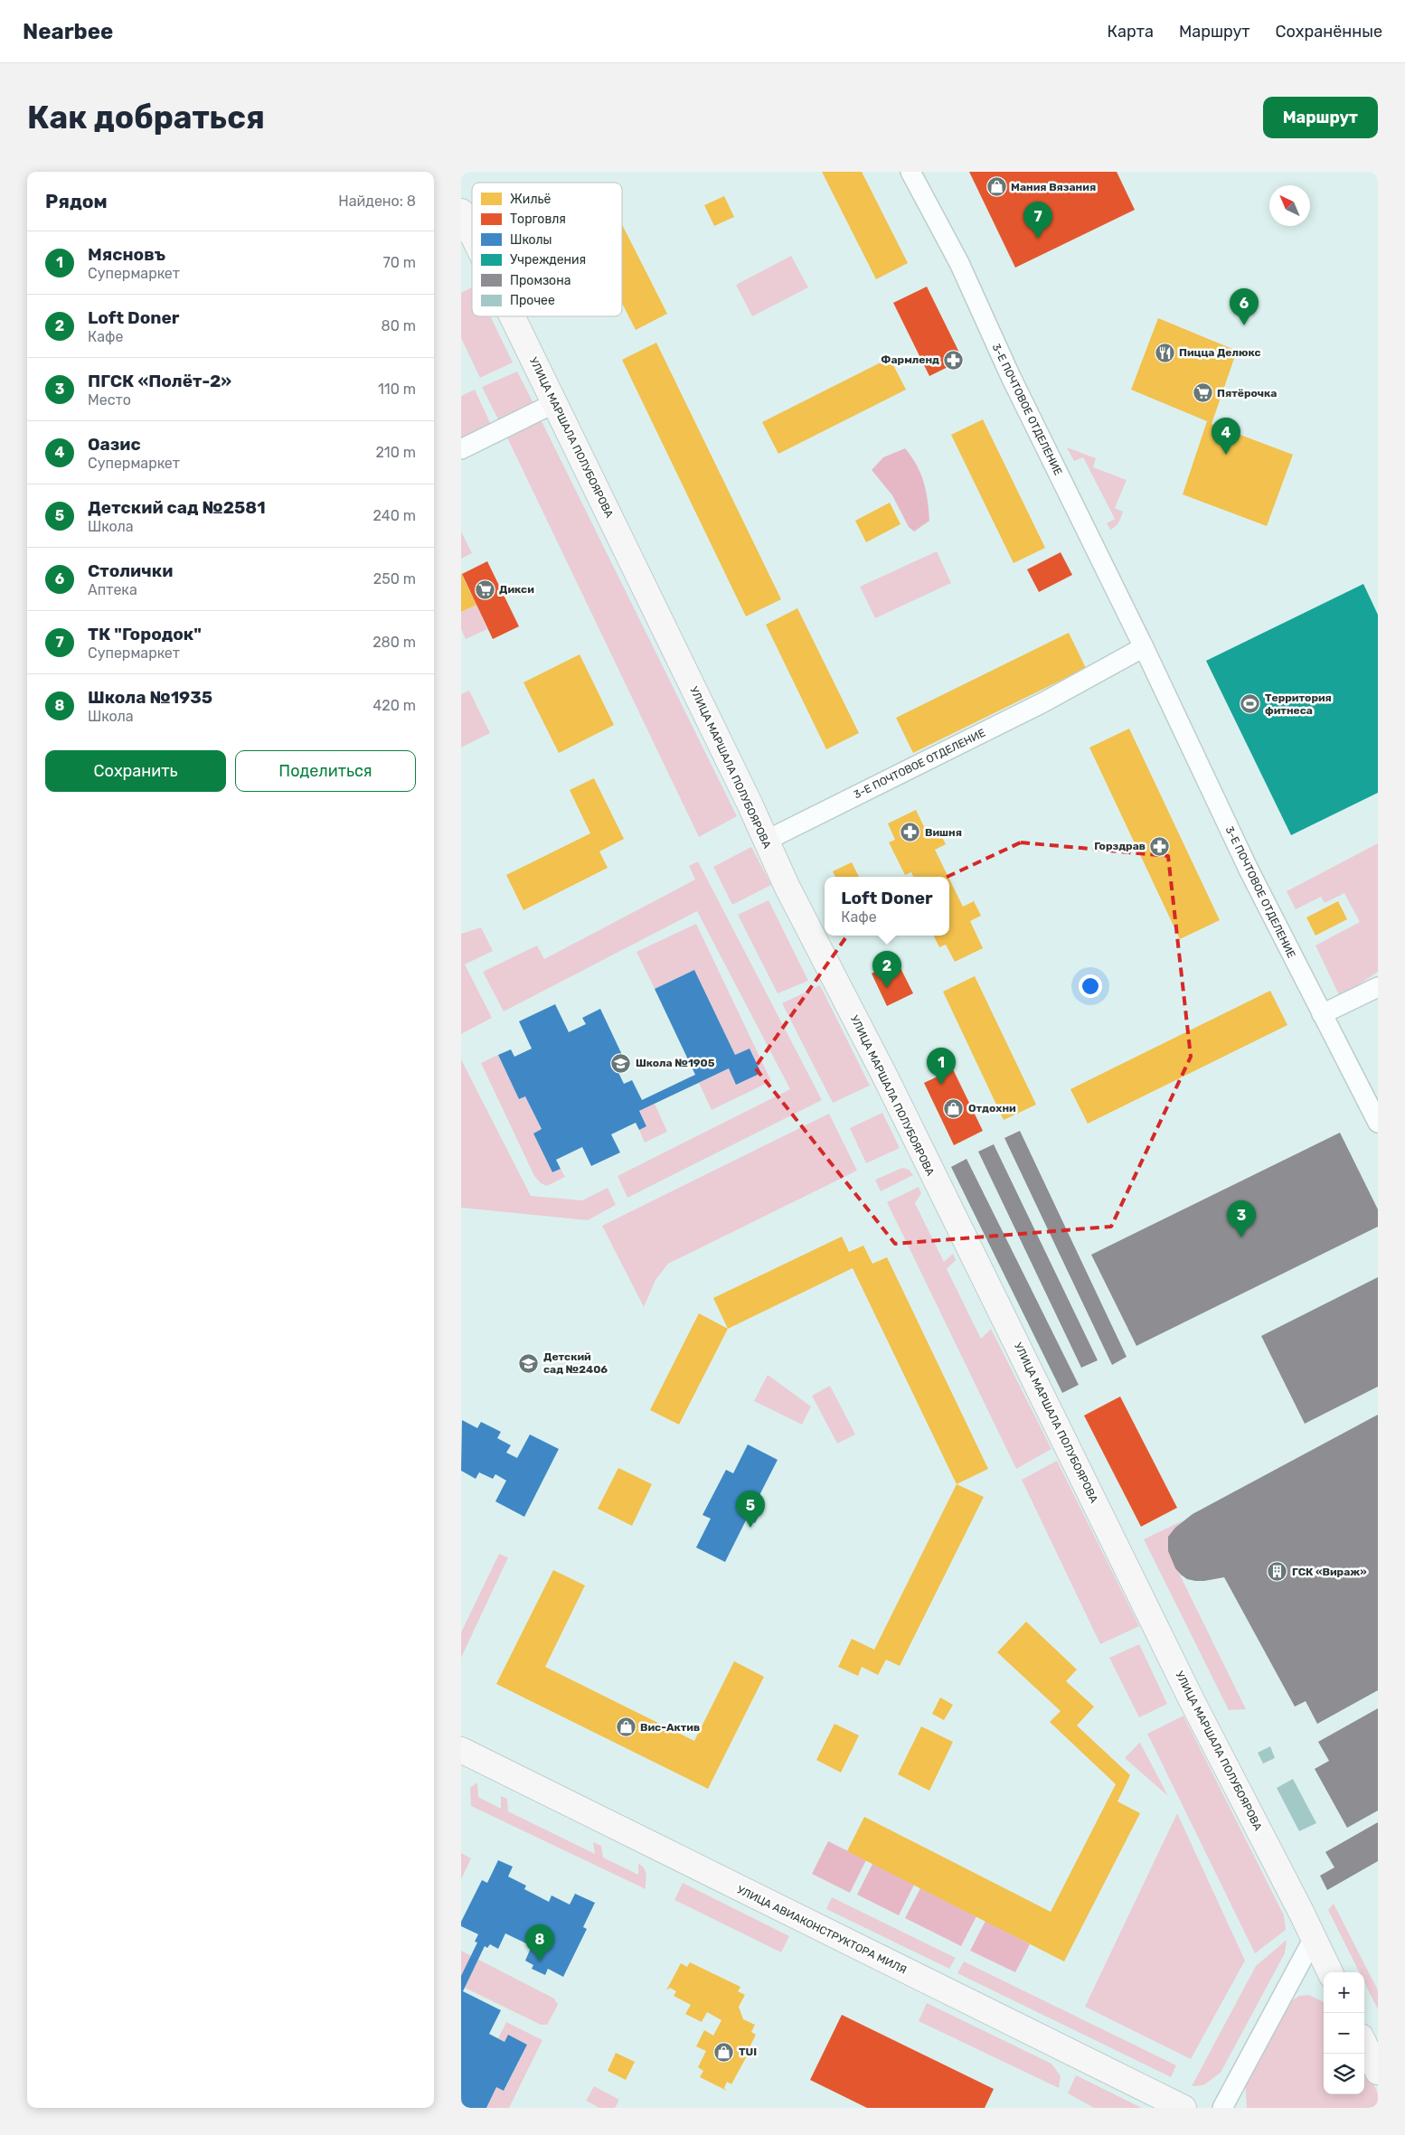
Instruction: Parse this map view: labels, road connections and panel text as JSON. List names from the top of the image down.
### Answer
{
  "streets": {
    "street": ["3-Е ПОЧТОВОЕ ОТДЕЛЕНИЕ", "УЛИЦА МАРШАЛА ПОЛУБОЯРОВА", "УЛИЦА АВИАКОНСТРУКТОРА МИЛЯ"]
  },
  "crossings": [
    ["3-Е ПОЧТОВОЕ ОТДЕЛЕНИЕ", "УЛИЦА МАРШАЛА ПОЛУБОЯРОВА"]
  ],
  "places": {
    "shop": [
      "Мания Вязания",
      "Отдохни",
      "Вис-Актив",
      "TUI"
    ],
    "restaurant": ["Пицца Делюкс"],
    "pharmacy": ["Фармленд", "Вишня", "Горздрав"],
    "supermarket": ["Пятёрочка", "Дикси"],
    "sports": ["Территория фитнеса"],
    "school or university": ["Школа №1905", "Детский сад №2406"],
    "building": ["ГСК «Вираж»"]
  },
  "legend": [
    "Жильё",
    "Торговля",
    "Школы",
    "Учреждения",
    "Промзона",
    "Прочее"
  ],
  "north": "top left",
  "page": {
    "header": "Nearbee",
    "nav": ["Карта", "Маршрут", "Сохранённые"],
    "buttons": [
      "Маршрут",
      ["Сохранить", "Поделиться"]
    ],
    "title": "Как добраться",
    "heading": ["Рядом", "Найдено: 8"],
    "pins": [
      "7",
      "6",
      "4",
      "2",
      "1",
      "3",
      "5",
      "8"
    ],
    "list": [
      {
        "mark": "1",
        "name": "Мясновъ",
        "note": "Супермаркет",
        "value": "70 m"
      },
      {
        "mark": "2",
        "name": "Loft Doner",
        "note": "Кафе",
        "value": "80 m"
      },
      {
        "mark": "3",
        "name": "ПГСК «Полёт-2»",
        "note": "Место",
        "value": "110 m"
      },
      {
        "mark": "4",
        "name": "Оазис",
        "note": "Супермаркет",
        "value": "210 m"
      },
      {
        "mark": "5",
        "name": "Детский сад №2581",
        "note": "Школа",
        "value": "240 m"
      },
      {
        "mark": "6",
        "name": "Столички",
        "note": "Аптека",
        "value": "250 m"
      },
      {
        "mark": "7",
        "name": "ТК \"Городок\"",
        "note": "Супермаркет",
        "value": "280 m"
      },
      {
        "mark": "8",
        "name": "Школа №1935",
        "note": "Школа",
        "value": "420 m"
      }
    ],
    "popup": ["Loft Doner", "Кафе"],
    "map_buttons": ["+", "−"]
  }
}
